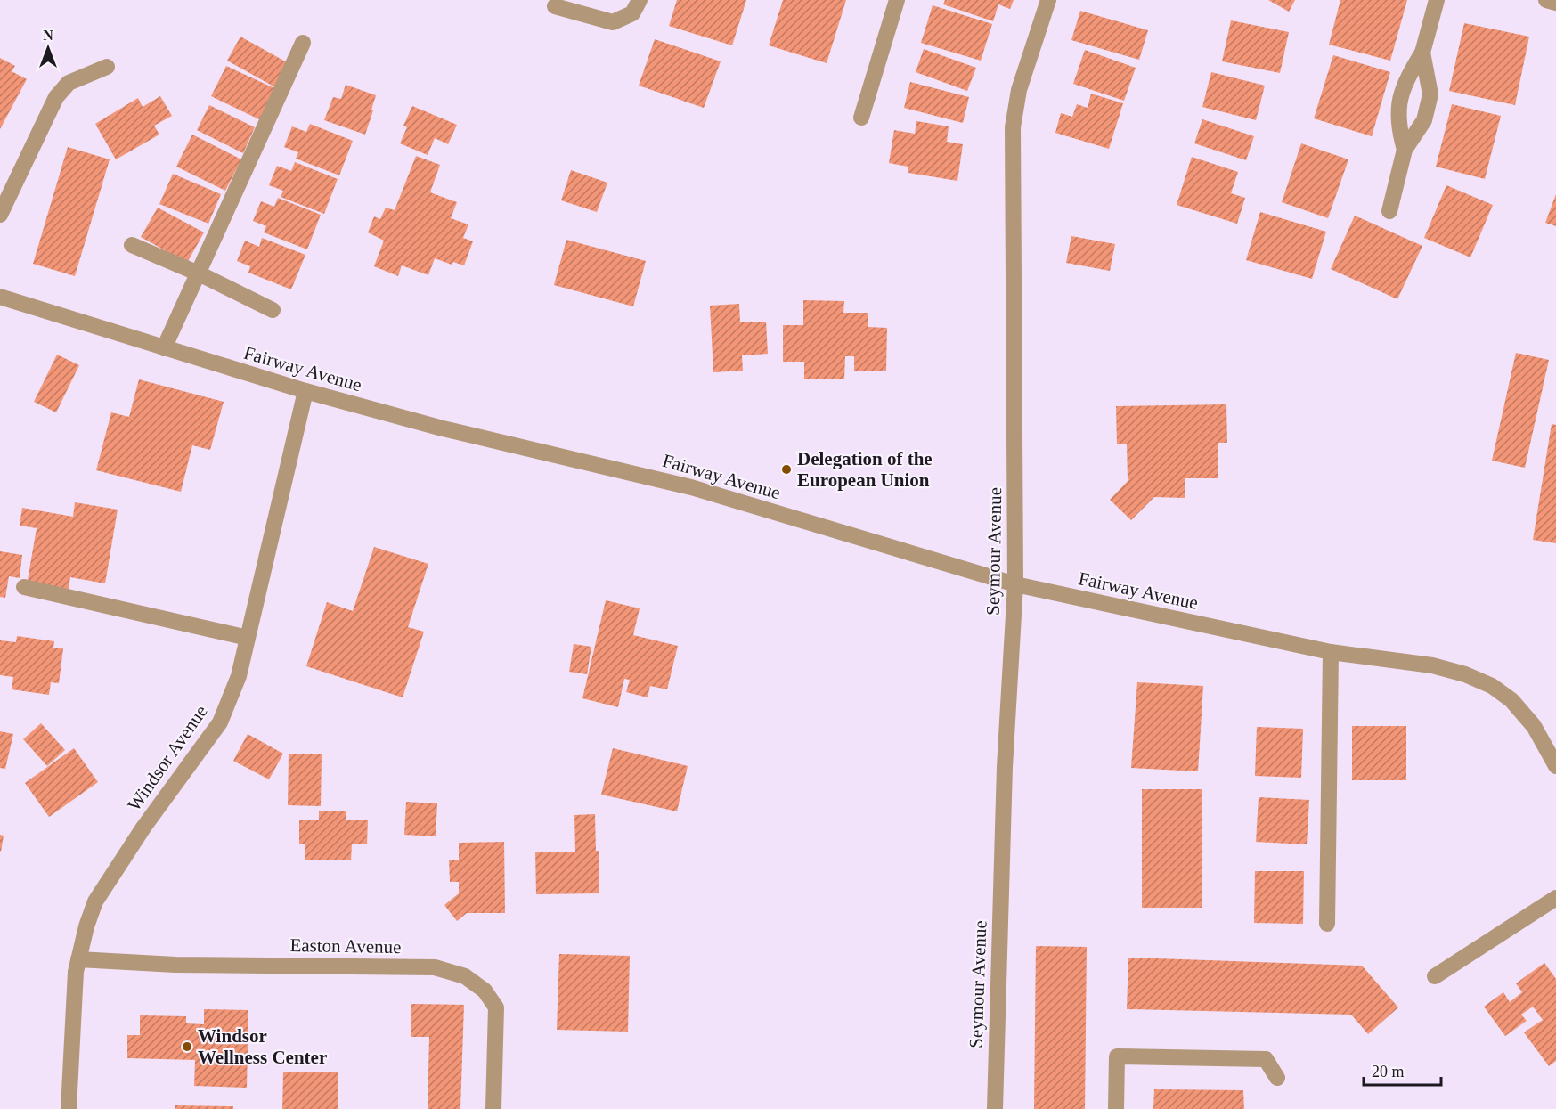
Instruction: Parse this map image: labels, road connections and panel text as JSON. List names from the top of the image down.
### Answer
{
  "streets": {
    "street": [
      "Fairway Avenue",
      "Seymour Avenue",
      "Windsor Avenue",
      "Easton Avenue"
    ]
  },
  "crossings": [
    ["Fairway Avenue", "Seymour Avenue"],
    ["Fairway Avenue", "Windsor Avenue"],
    ["Windsor Avenue", "Easton Avenue"]
  ],
  "places": ["Delegation of the European Union", "Windsor Wellness Center"],
  "scale_bar": "20 m",
  "north": "top"
}
